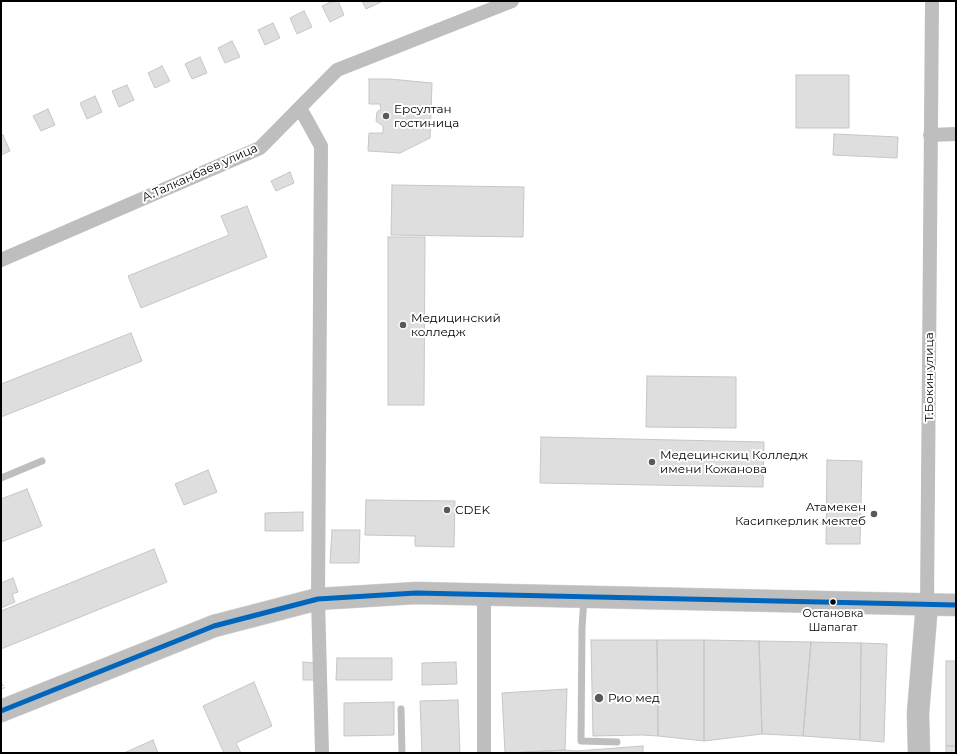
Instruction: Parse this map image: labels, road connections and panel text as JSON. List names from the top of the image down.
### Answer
{
  "streets": {
    "main road": ["Т.Бокин улица"],
    "street": ["А.Талканбаев улица"]
  },
  "places": [
    "Ерсултан гостиница",
    "Медицинский колледж",
    "Медецинскиц Колледж имени Кожанова",
    "CDEK",
    "Атамекен Касипкерлик мектеб",
    "Остановка Шапагат",
    "Рио мед"
  ]
}
